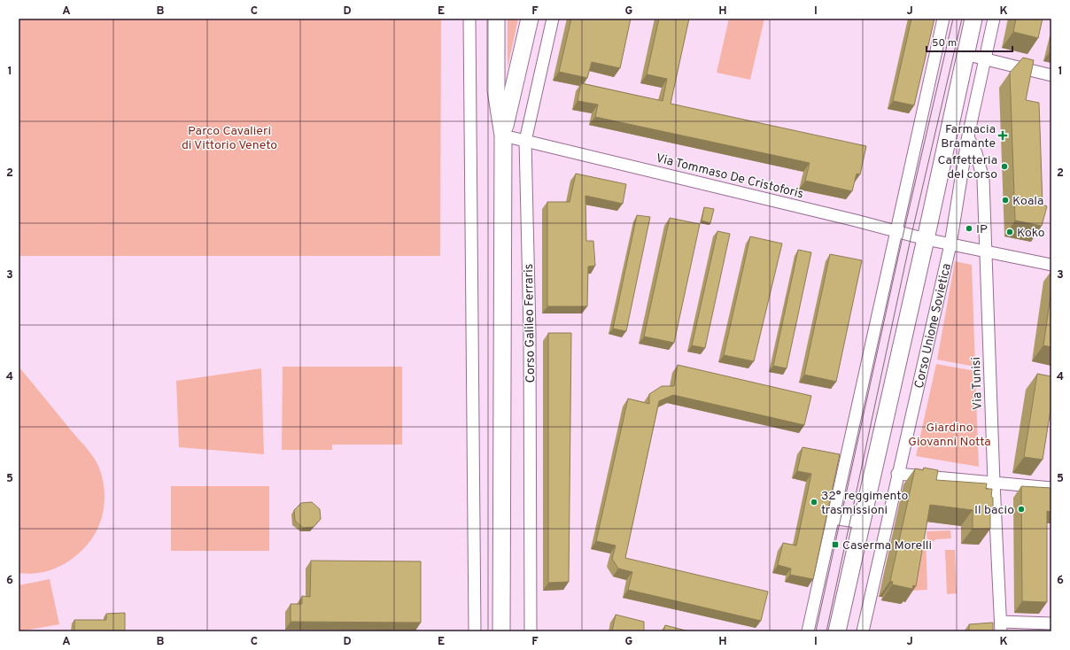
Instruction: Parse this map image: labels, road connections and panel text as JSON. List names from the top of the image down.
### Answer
{
  "streets": {
    "main road": ["Corso Galileo Ferraris", "Corso Unione Sovietica"],
    "street": ["Via Tommaso De Cristoforis", "Via Tunisi"]
  },
  "crossings": [
    ["Via Tommaso De Cristoforis", "Corso Galileo Ferraris"],
    ["Via Tommaso De Cristoforis", "Corso Unione Sovietica"],
    ["Via Tommaso De Cristoforis", "Via Tunisi"],
    ["Corso Unione Sovietica", "Via Tunisi"]
  ],
  "parks": ["Parco Cavalieri di Vittorio Veneto", "Giardino Giovanni Notta"],
  "places": {
    "health": ["Farmacia Bramante"],
    "other": [
      "Caffetteria del corso",
      "Koala",
      "IP",
      "Koko",
      "32° reggimento trasmissioni",
      "Il bacio"
    ],
    "transit": ["Caserma Morelli"]
  },
  "scale_bar": "50 m",
  "grid": {
    "columns": [
      "A",
      "B",
      "C",
      "D",
      "E",
      "F",
      "G",
      "H",
      "I",
      "J",
      "K"
    ],
    "rows": [
      "1",
      "2",
      "3",
      "4",
      "5",
      "6"
    ]
  }
}
